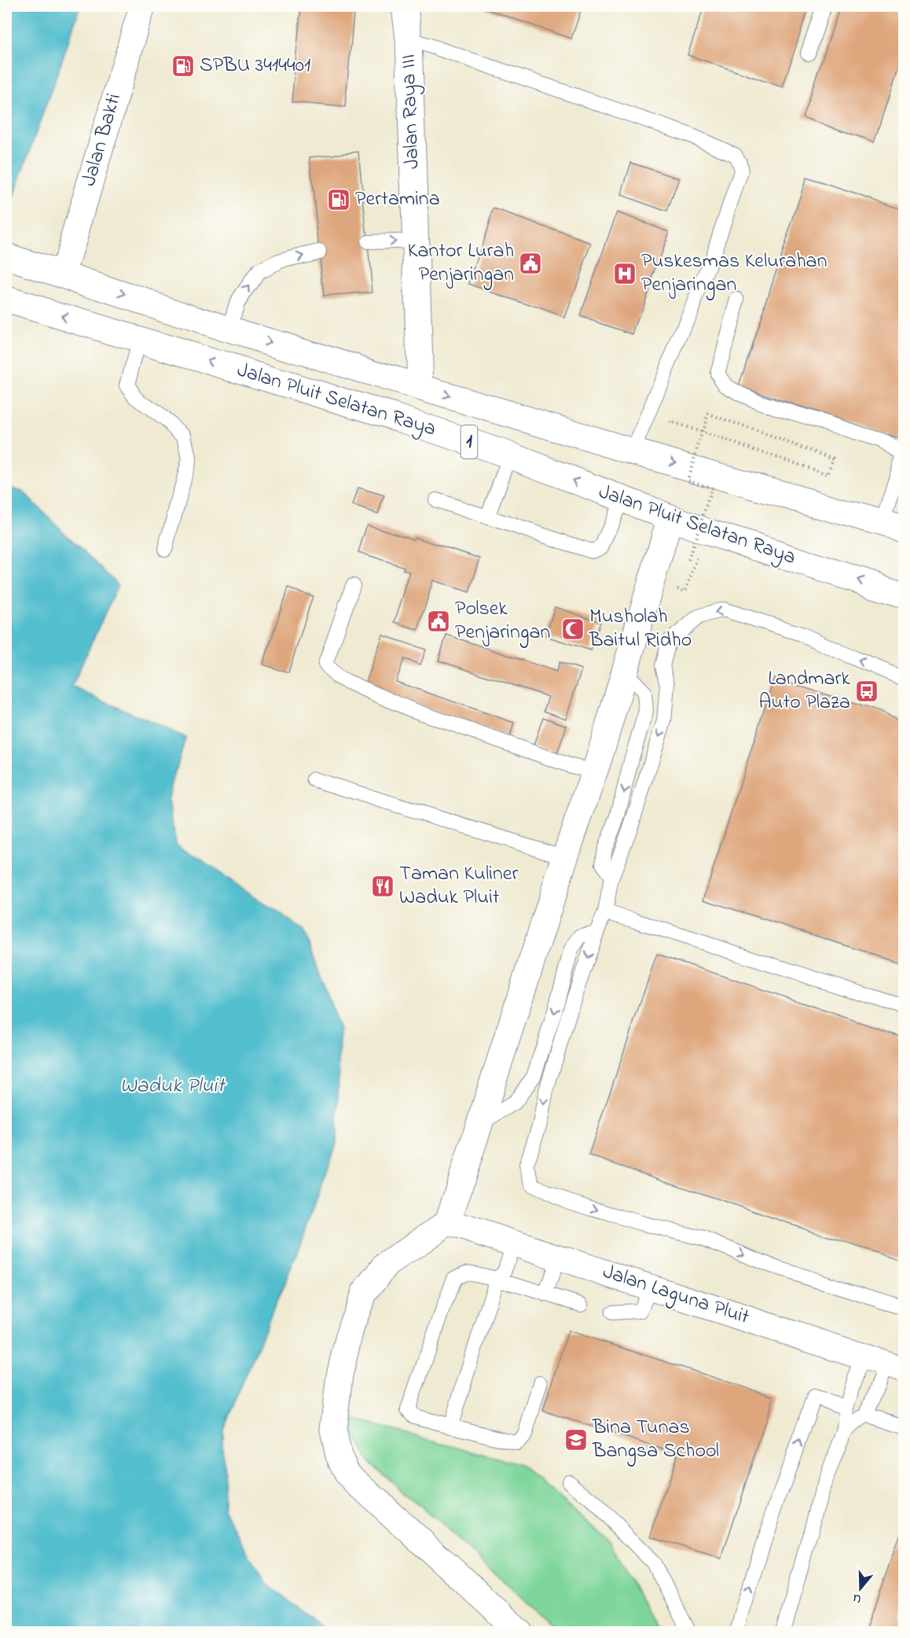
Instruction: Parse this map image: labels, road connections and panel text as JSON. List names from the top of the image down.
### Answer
{
  "streets": {
    "main road": [
      "Jalan Raya III",
      "Jalan Bakti",
      "Jalan Pluit Selatan Raya",
      "1",
      "Jalan Laguna Pluit"
    ]
  },
  "crossings": [
    ["Jalan Raya III", "Jalan Pluit Selatan Raya"],
    ["Jalan Bakti", "Jalan Pluit Selatan Raya"]
  ],
  "water": ["Waduk Pluit"],
  "places": {
    "fuel station": ["SPBU 3414401", "Pertamina"],
    "public building": ["Kantor Lurah Penjaringan", "Polsek Penjaringan"],
    "hospital": ["Puskesmas Kelurahan Penjaringan"],
    "mosque": ["Musholah Baitul Ridho"],
    "bus stop": ["Landmark Auto Plaza"],
    "restaurant": ["Taman Kuliner Waduk Pluit"],
    "school or university": ["Bina Tunas Bangsa School"]
  },
  "north": "bottom"
}
